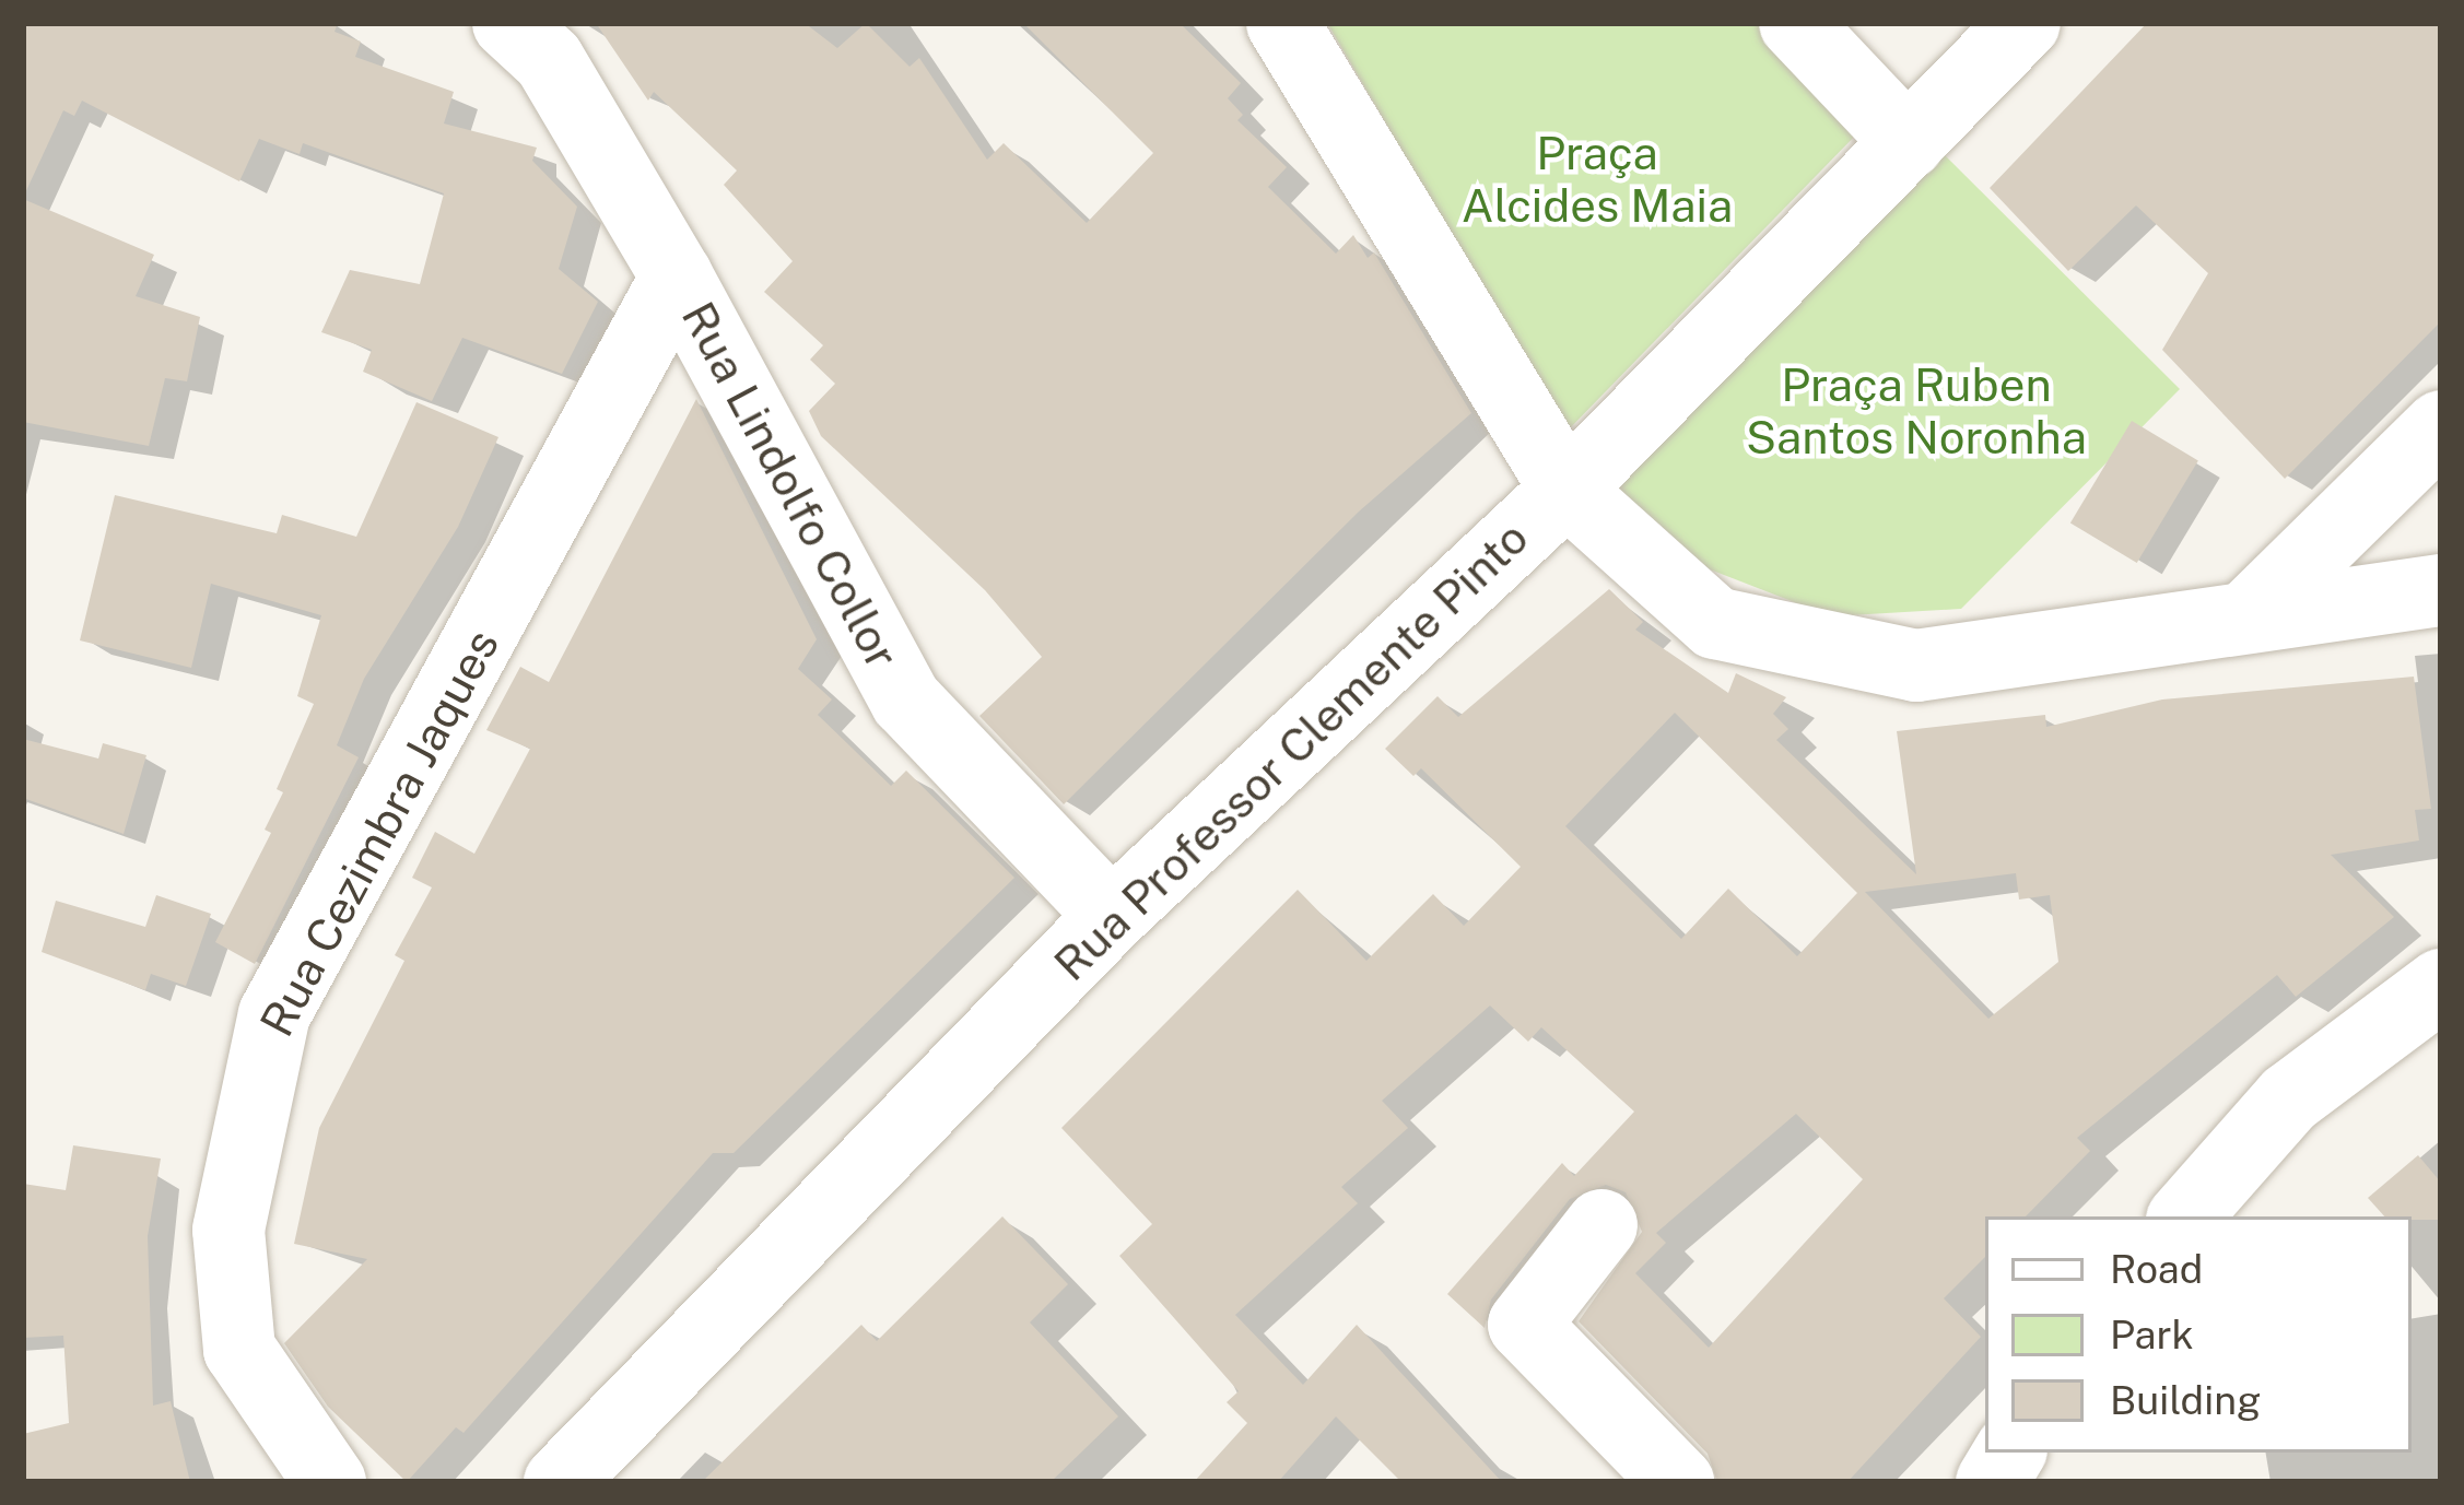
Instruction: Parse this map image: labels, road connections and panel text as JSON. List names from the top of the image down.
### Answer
{
  "streets": {
    "street": ["Rua Lindolfo Collor", "Rua Professor Clemente Pinto", "Rua Cezimbra Jaques"]
  },
  "crossings": [
    ["Rua Lindolfo Collor", "Rua Professor Clemente Pinto"],
    ["Rua Lindolfo Collor", "Rua Cezimbra Jaques"]
  ],
  "parks": ["Praça Alcides Maia", "Praça Ruben Santos Noronha"],
  "legend": ["Road", "Park", "Building"]
}
